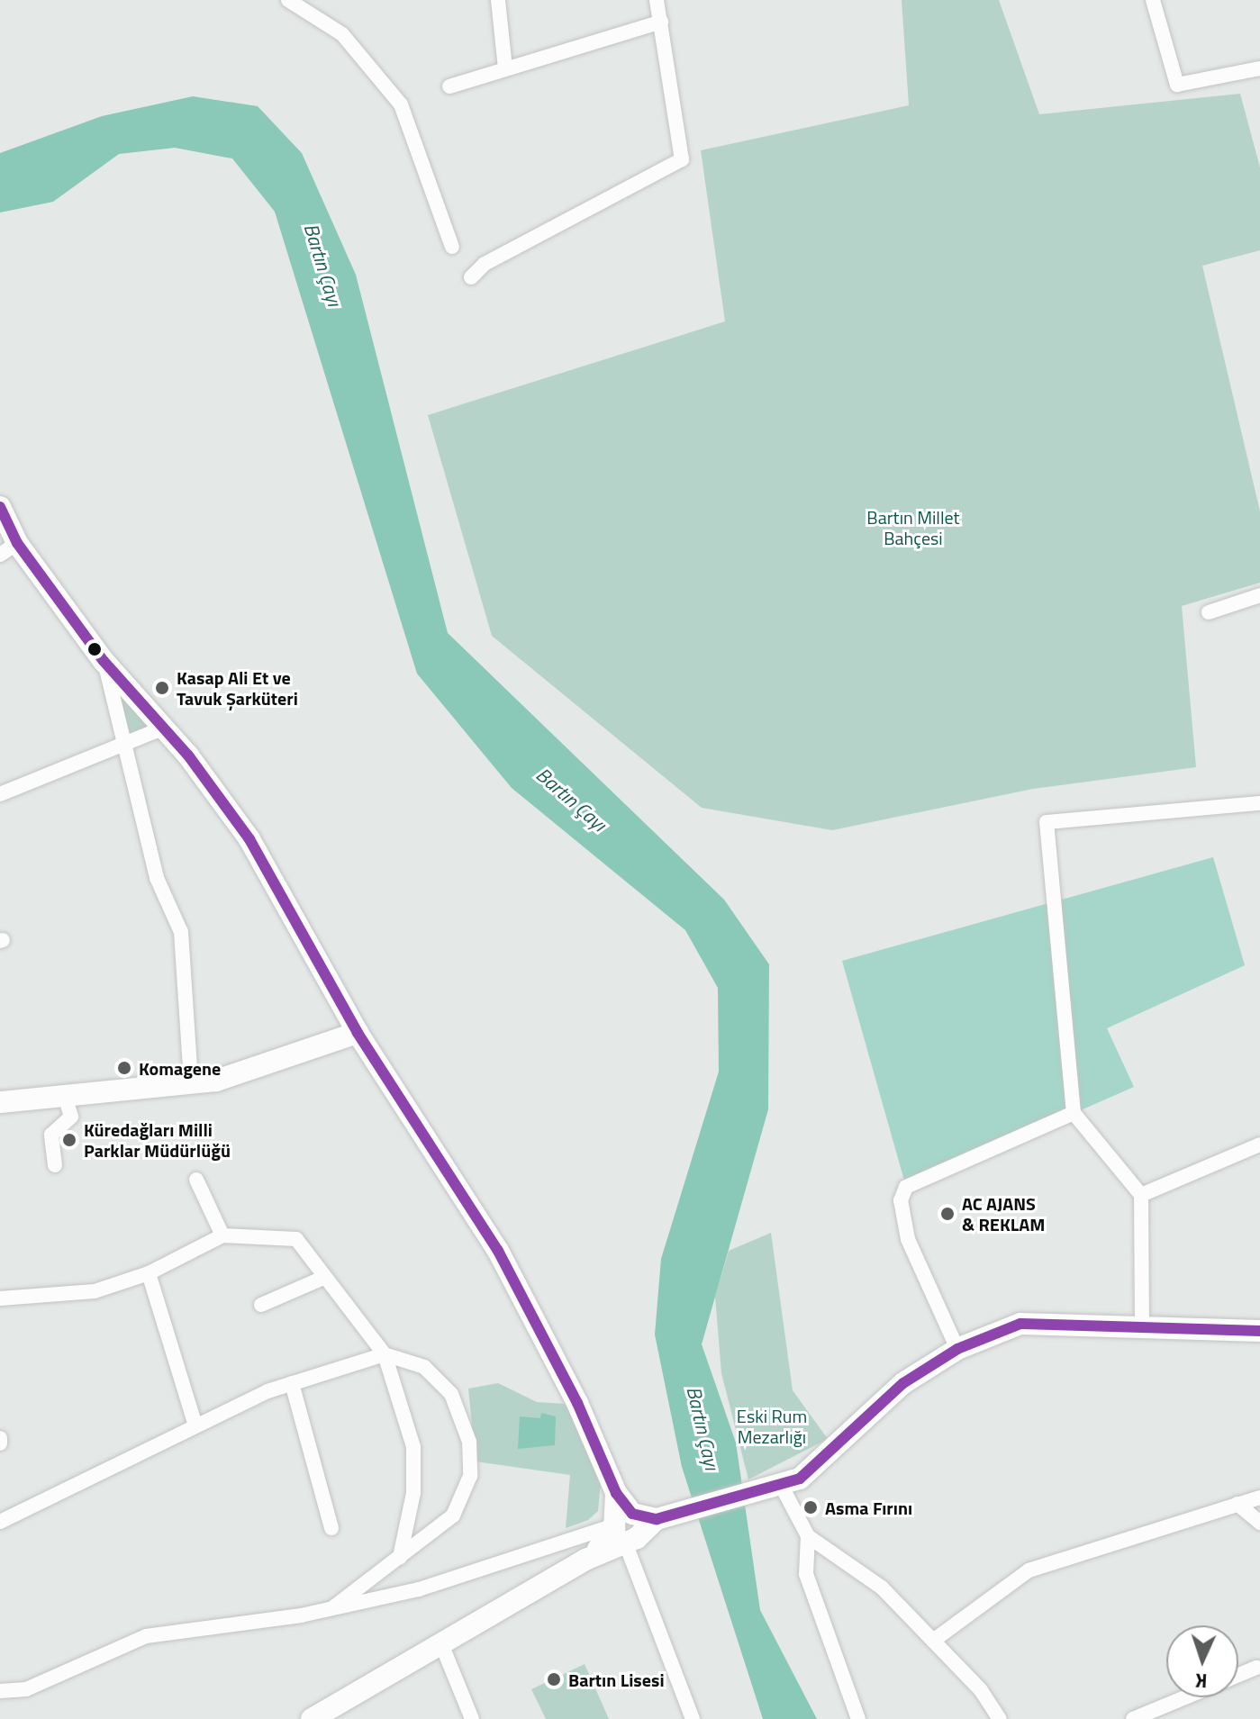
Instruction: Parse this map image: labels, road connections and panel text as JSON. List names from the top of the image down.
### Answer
{
  "water": ["Bartın Çayı"],
  "parks": ["Bartın Millet Bahçesi", "Eski Rum Mezarlığı"],
  "places": [
    "Kasap Ali Et ve Tavuk Şarküteri",
    "Komagene",
    "Küredağları Milli Parklar Müdürlüğü",
    "AC AJANS & REKLAM",
    "Asma Fırını",
    "Bartın Lisesi"
  ],
  "north": "bottom"
}
